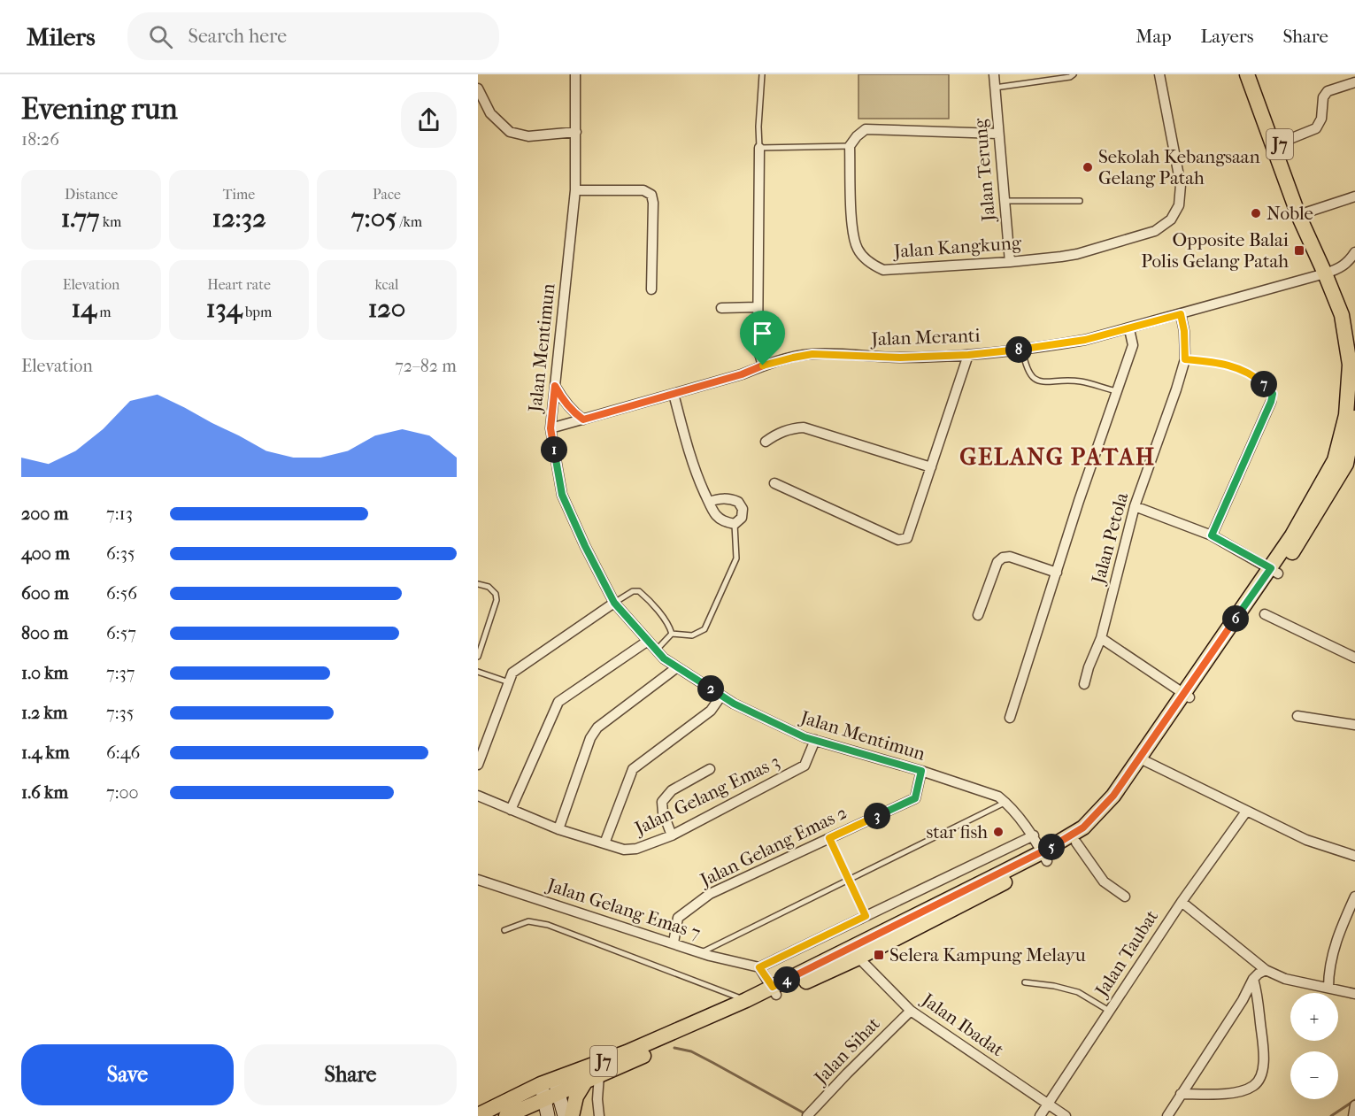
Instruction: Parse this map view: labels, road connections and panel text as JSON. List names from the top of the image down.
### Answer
{
  "streets": {
    "main road": ["J7"],
    "street": [
      "Jalan Terung",
      "Jalan Kangkung",
      "Jalan Meranti",
      "Jalan Mentimun",
      "Jalan Petola",
      "Jalan Gelang Emas 3",
      "Jalan Gelang Emas 2",
      "Jalan Gelang Emas 7",
      "Jalan Taubat",
      "Jalan Ibadat",
      "Jalan Sihat"
    ]
  },
  "crossings": [
    ["J7", "Jalan Meranti"],
    ["J7", "Jalan Mentimun"],
    ["J7", "Jalan Ibadat"],
    ["Jalan Terung", "Jalan Kangkung"],
    ["Jalan Meranti", "Jalan Mentimun"],
    ["Jalan Meranti", "Jalan Petola"],
    ["Jalan Mentimun", "Jalan Gelang Emas 3"],
    ["Jalan Mentimun", "Jalan Gelang Emas 2"],
    ["Jalan Gelang Emas 2", "Jalan Gelang Emas 7"],
    ["Jalan Taubat", "Jalan Ibadat"],
    ["Jalan Ibadat", "Jalan Sihat"]
  ],
  "districts": ["GELANG PATAH"],
  "places": {
    "other": ["Sekolah Kebangsaan Gelang Patah", "Noble", "star fish"],
    "transit": ["Opposite Balai Polis Gelang Patah", "Selera Kampung Melayu"]
  },
  "page": {
    "header": "Milers",
    "search": "Search here",
    "nav": ["Map", "Layers", "Share"],
    "heading": ["Evening run", "18:26"],
    "stats": [
      ["Distance", "1.77 km"],
      ["Time", "12:32"],
      ["Pace", "7:05 /km"],
      ["Elevation", "14 m"],
      ["Heart rate", "134 bpm"],
      ["kcal", "120"]
    ],
    "pins": [
      "8",
      "7",
      "1",
      "6",
      "2",
      "3",
      "5",
      "4"
    ],
    "chart": ["Elevation", "72–82 m"],
    "list": [
      {
        "name": "200 m",
        "note": "7:13"
      },
      {
        "name": "400 m",
        "note": "6:35"
      },
      {
        "name": "600 m",
        "note": "6:56"
      },
      {
        "name": "800 m",
        "note": "6:57"
      },
      {
        "name": "1.0 km",
        "note": "7:37"
      },
      {
        "name": "1.2 km",
        "note": "7:35"
      },
      {
        "name": "1.4 km",
        "note": "6:46"
      },
      {
        "name": "1.6 km",
        "note": "7:00"
      }
    ],
    "map_buttons": ["+", "−"],
    "buttons": ["Save", "Share"]
  }
}
